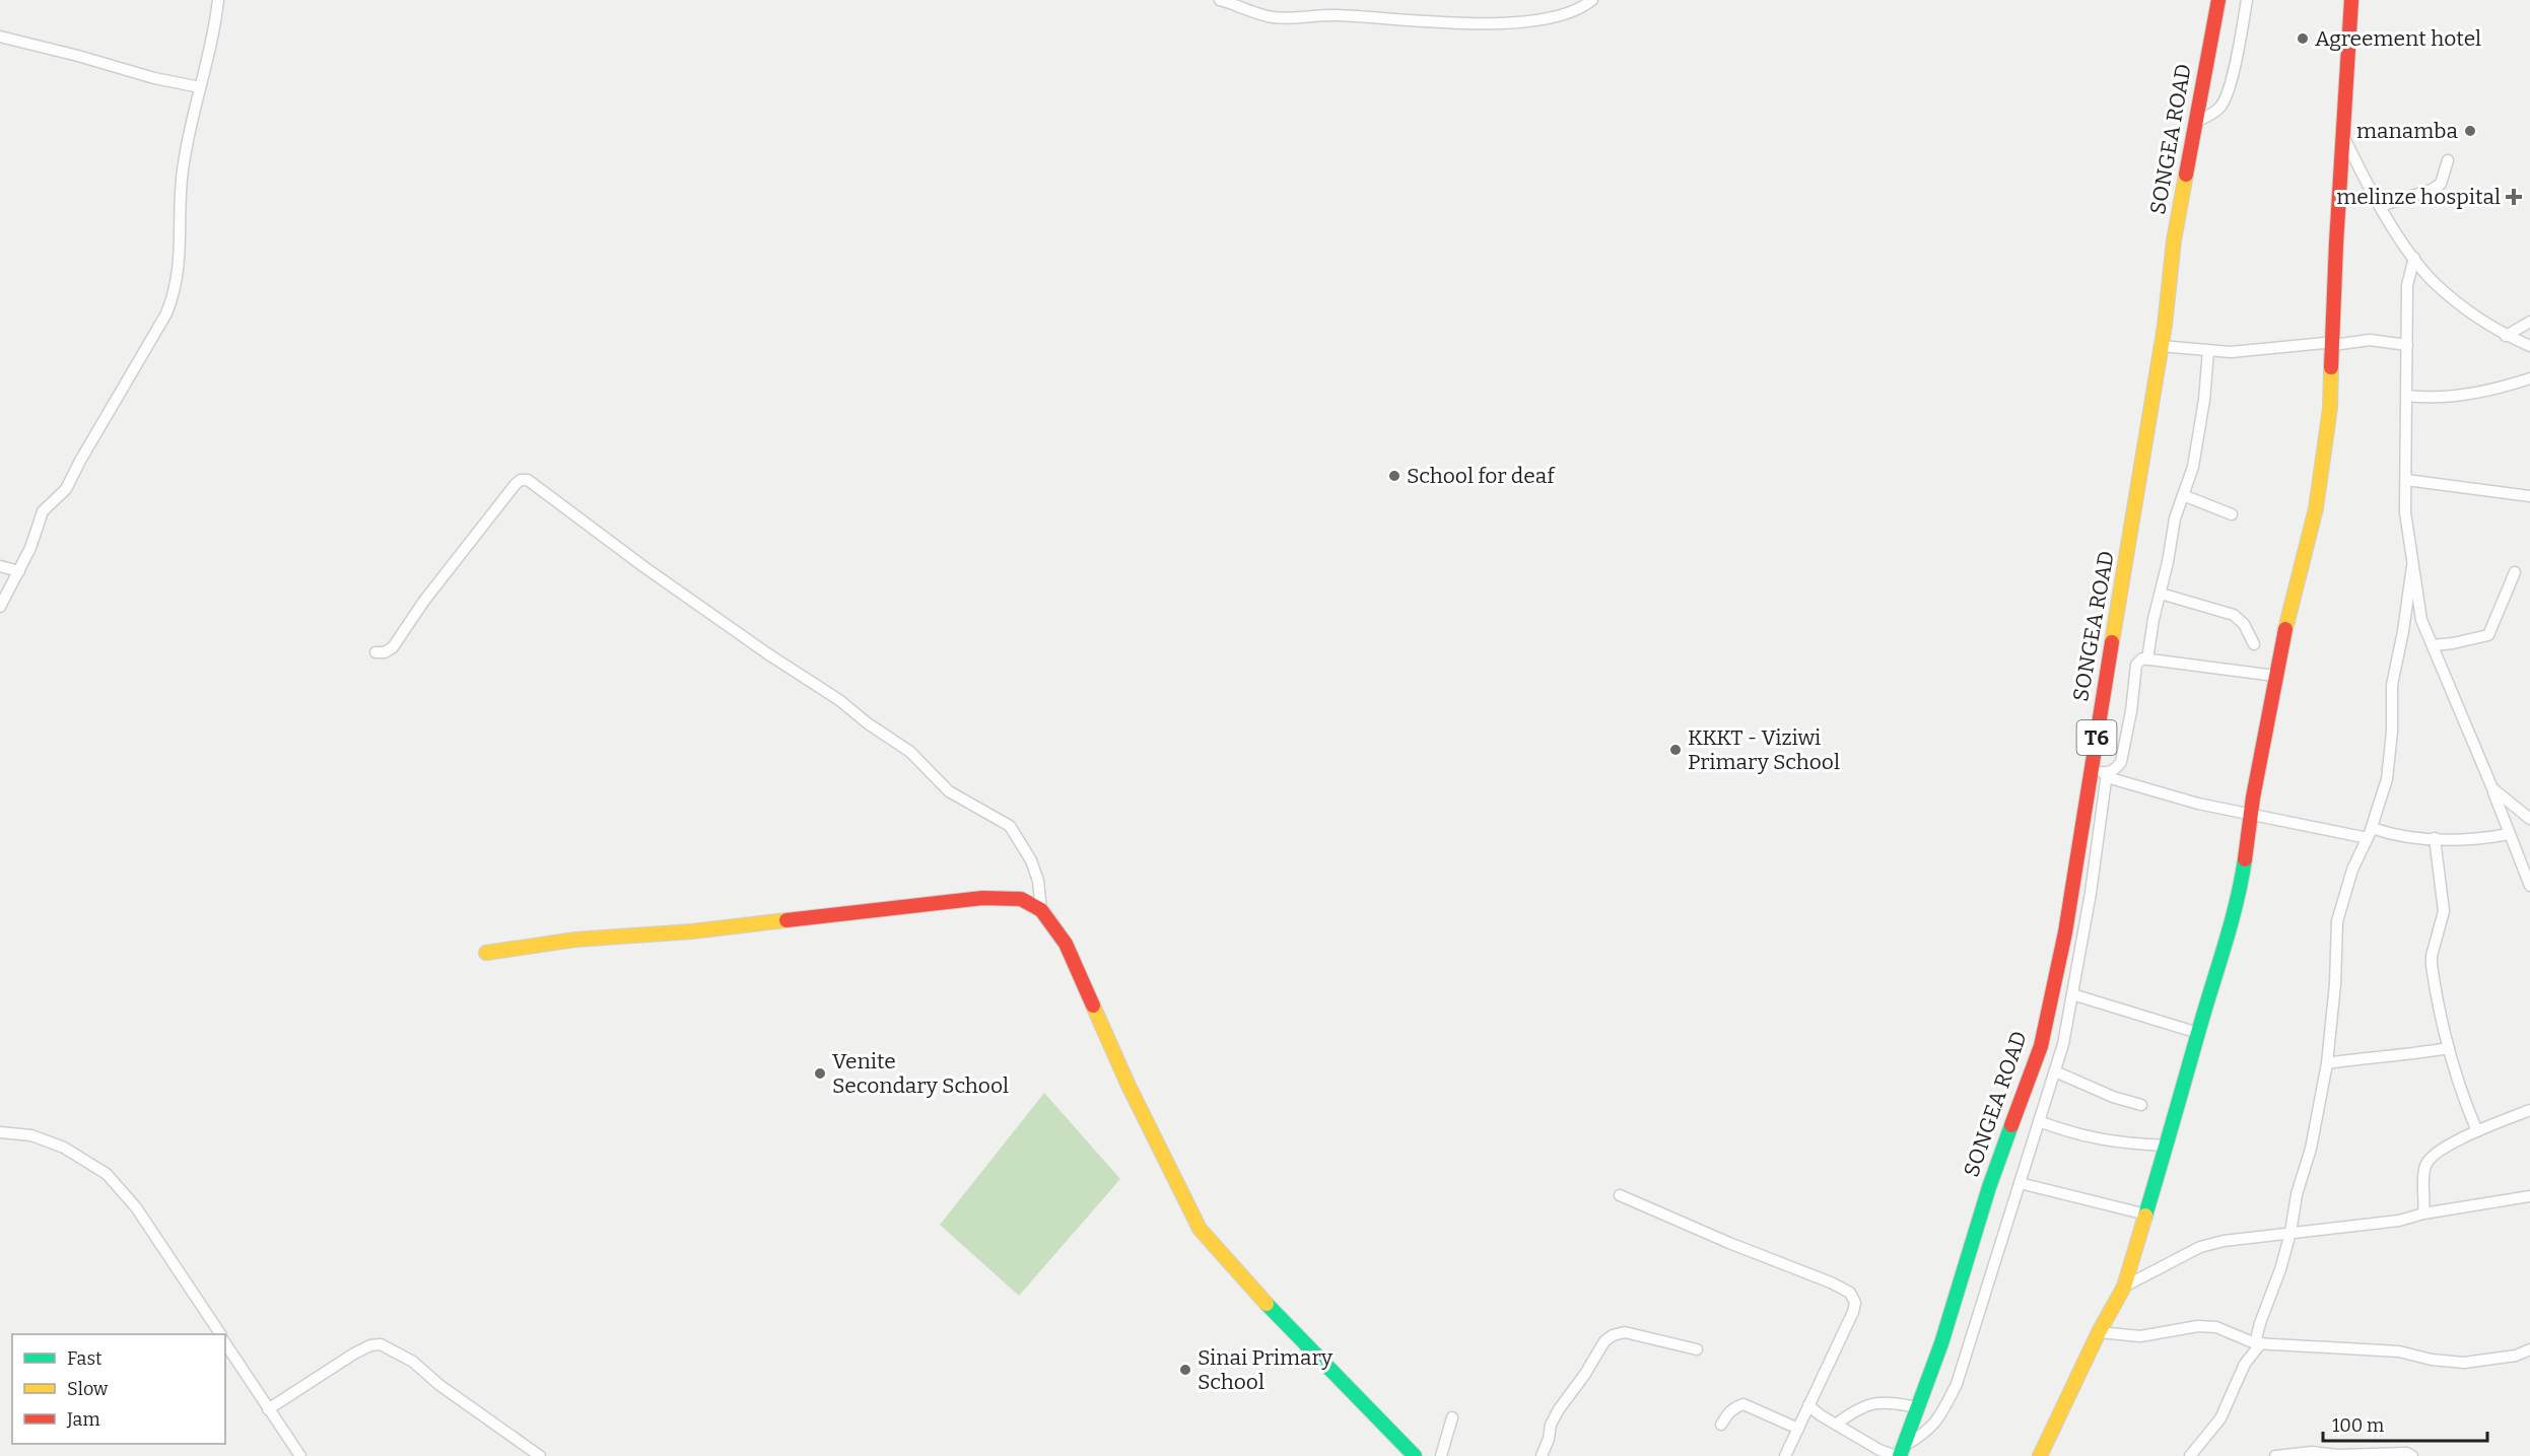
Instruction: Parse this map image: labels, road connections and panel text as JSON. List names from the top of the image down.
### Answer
{
  "streets": {
    "main road": ["SONGEA ROAD", "T6"]
  },
  "places": {
    "other": [
      "Agreement hotel",
      "manamba",
      "School for deaf",
      "KKKT - Viziwi Primary School",
      "Venite Secondary School",
      "Sinai Primary School"
    ],
    "health": ["melinze hospital"]
  },
  "legend": ["Fast", "Slow", "Jam"],
  "scale_bar": "100 m"
}
